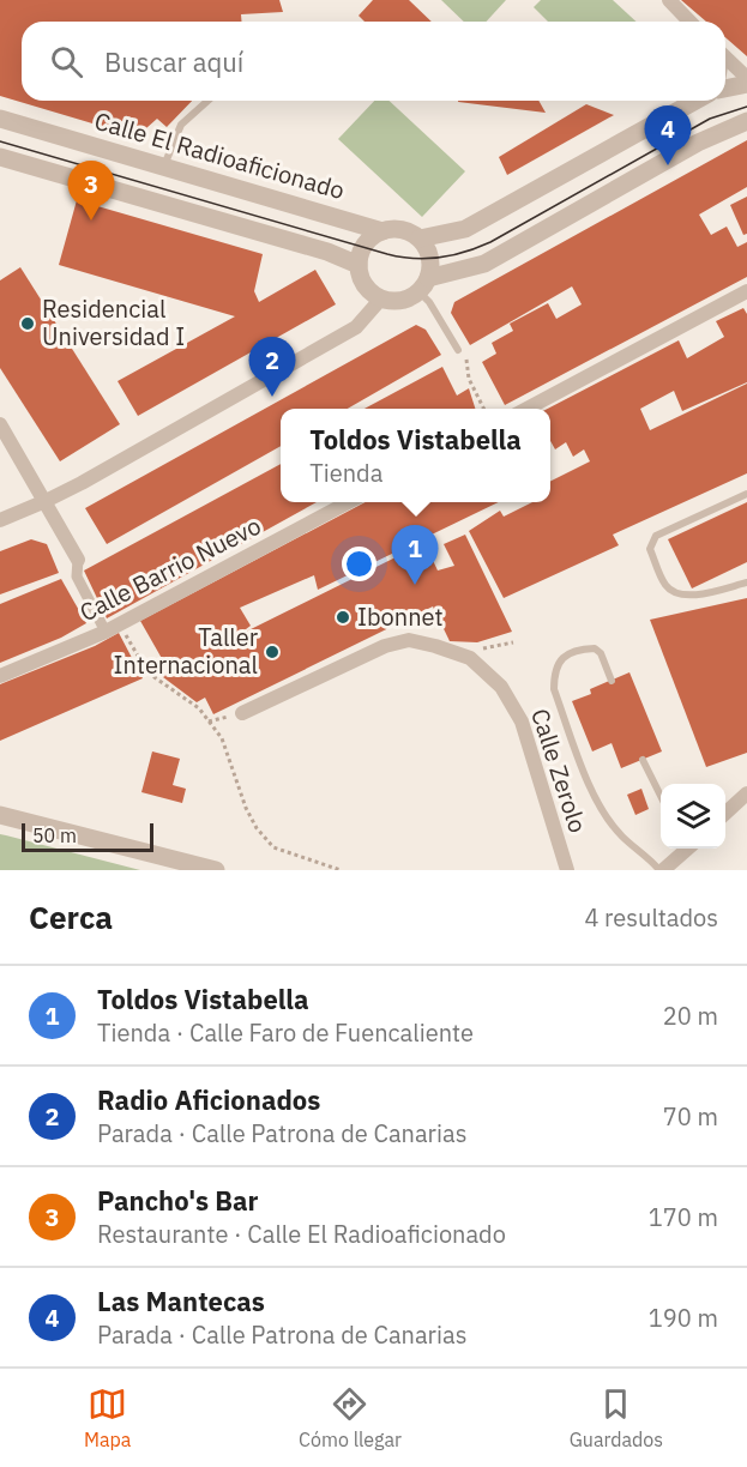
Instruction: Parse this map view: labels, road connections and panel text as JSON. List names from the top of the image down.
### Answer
{
  "streets": {
    "street": ["Calle El Radioaficionado", "Calle Barrio Nuevo", "Calle Zerolo"]
  },
  "places": ["Residencial Universidad I", "Ibonnet", "Taller Internacional"],
  "scale_bar": "50 m",
  "page": {
    "search": "Buscar aquí",
    "pins": [
      "4",
      "3",
      "2",
      "1"
    ],
    "popup": ["Toldos Vistabella", "Tienda"],
    "scale": "50 m",
    "heading": ["Cerca", "4 resultados"],
    "list": [
      {
        "mark": "1",
        "name": "Toldos Vistabella",
        "note": "Tienda · Calle Faro de Fuencaliente",
        "value": "20 m"
      },
      {
        "mark": "2",
        "name": "Radio Aficionados",
        "note": "Parada · Calle Patrona de Canarias",
        "value": "70 m"
      },
      {
        "mark": "3",
        "name": "Pancho's Bar",
        "note": "Restaurante · Calle El Radioaficionado",
        "value": "170 m"
      },
      {
        "mark": "4",
        "name": "Las Mantecas",
        "note": "Parada · Calle Patrona de Canarias",
        "value": "190 m"
      }
    ],
    "nav": ["Mapa", "Cómo llegar", "Guardados"]
  }
}
